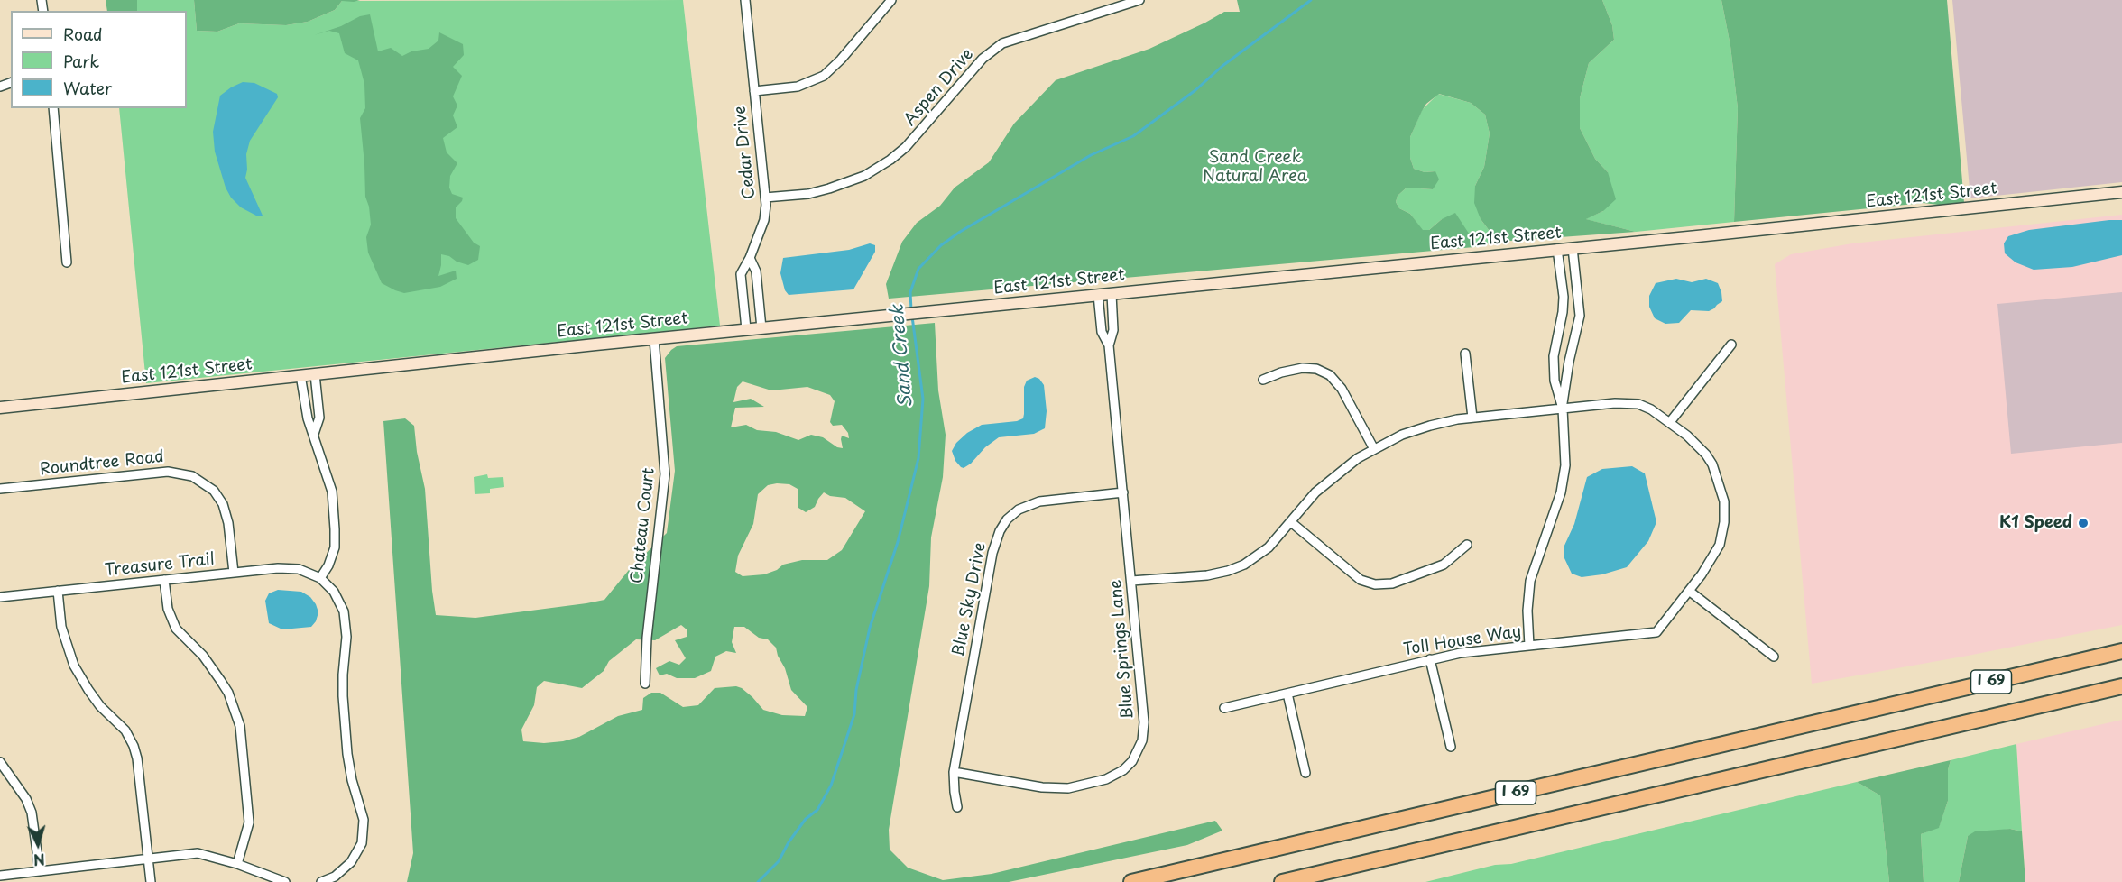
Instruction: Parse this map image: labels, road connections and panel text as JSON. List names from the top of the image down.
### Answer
{
  "streets": {
    "highway": ["I 69"],
    "street": [
      "Aspen Drive",
      "Cedar Drive",
      "East 121st Street",
      "Roundtree Road",
      "Chateau Court",
      "Treasure Trail",
      "Blue Sky Drive",
      "Toll House Way",
      "Blue Springs Lane"
    ]
  },
  "crossings": [
    ["Aspen Drive", "Cedar Drive"],
    ["Cedar Drive", "East 121st Street"],
    ["East 121st Street", "Chateau Court"],
    ["East 121st Street", "Blue Springs Lane"],
    ["Roundtree Road", "Treasure Trail"],
    ["Blue Sky Drive", "Blue Springs Lane"],
    ["Toll House Way", "Blue Springs Lane"]
  ],
  "water": ["Sand Creek"],
  "parks": ["Sand Creek Natural Area"],
  "places": ["K1 Speed"],
  "legend": ["Road", "Park", "Water"],
  "north": "bottom"
}
